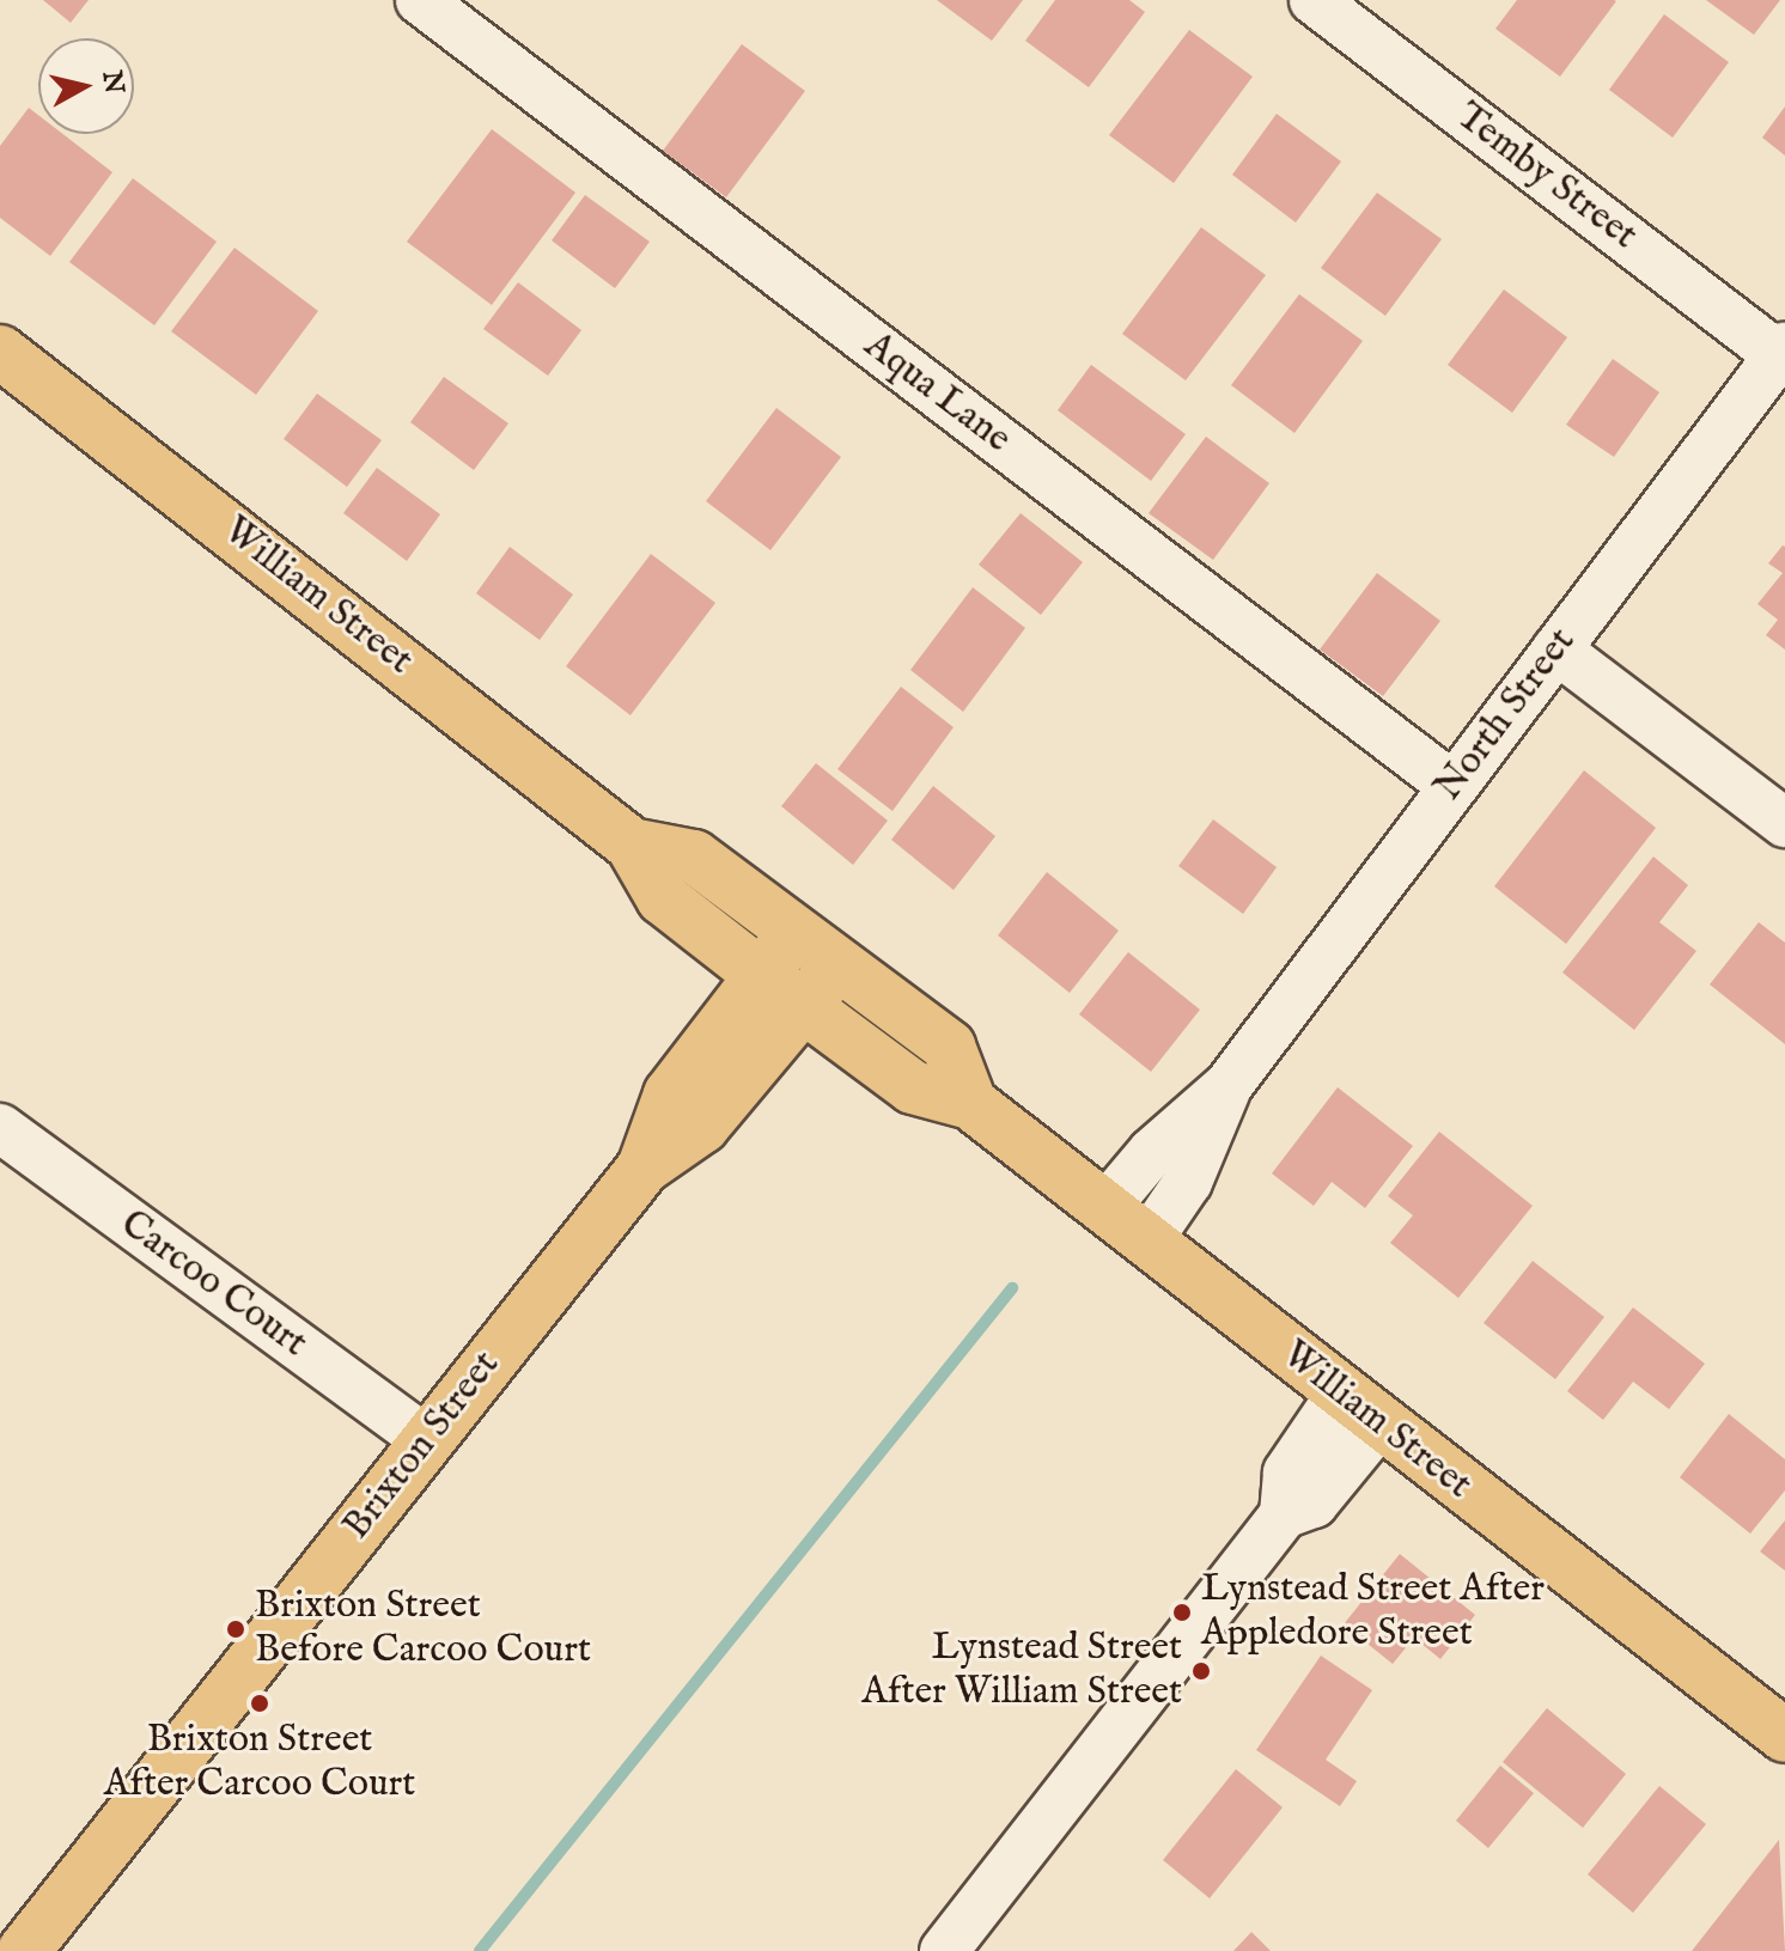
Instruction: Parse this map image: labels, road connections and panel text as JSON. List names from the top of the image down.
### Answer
{
  "streets": {
    "main road": ["William Street", "Brixton Street"],
    "street": [
      "Temby Street",
      "Aqua Lane",
      "North Street",
      "Carcoo Court"
    ]
  },
  "crossings": [
    ["Temby Street", "North Street"],
    ["Aqua Lane", "North Street"],
    ["William Street", "North Street"],
    ["William Street", "Brixton Street"],
    ["Carcoo Court", "Brixton Street"]
  ],
  "places": [
    "Lynstead Street After Appledore Street",
    "Brixton Street Before Carcoo Court",
    "Lynstead Street After William Street",
    "Brixton Street After Carcoo Court"
  ],
  "north": "right"
}
